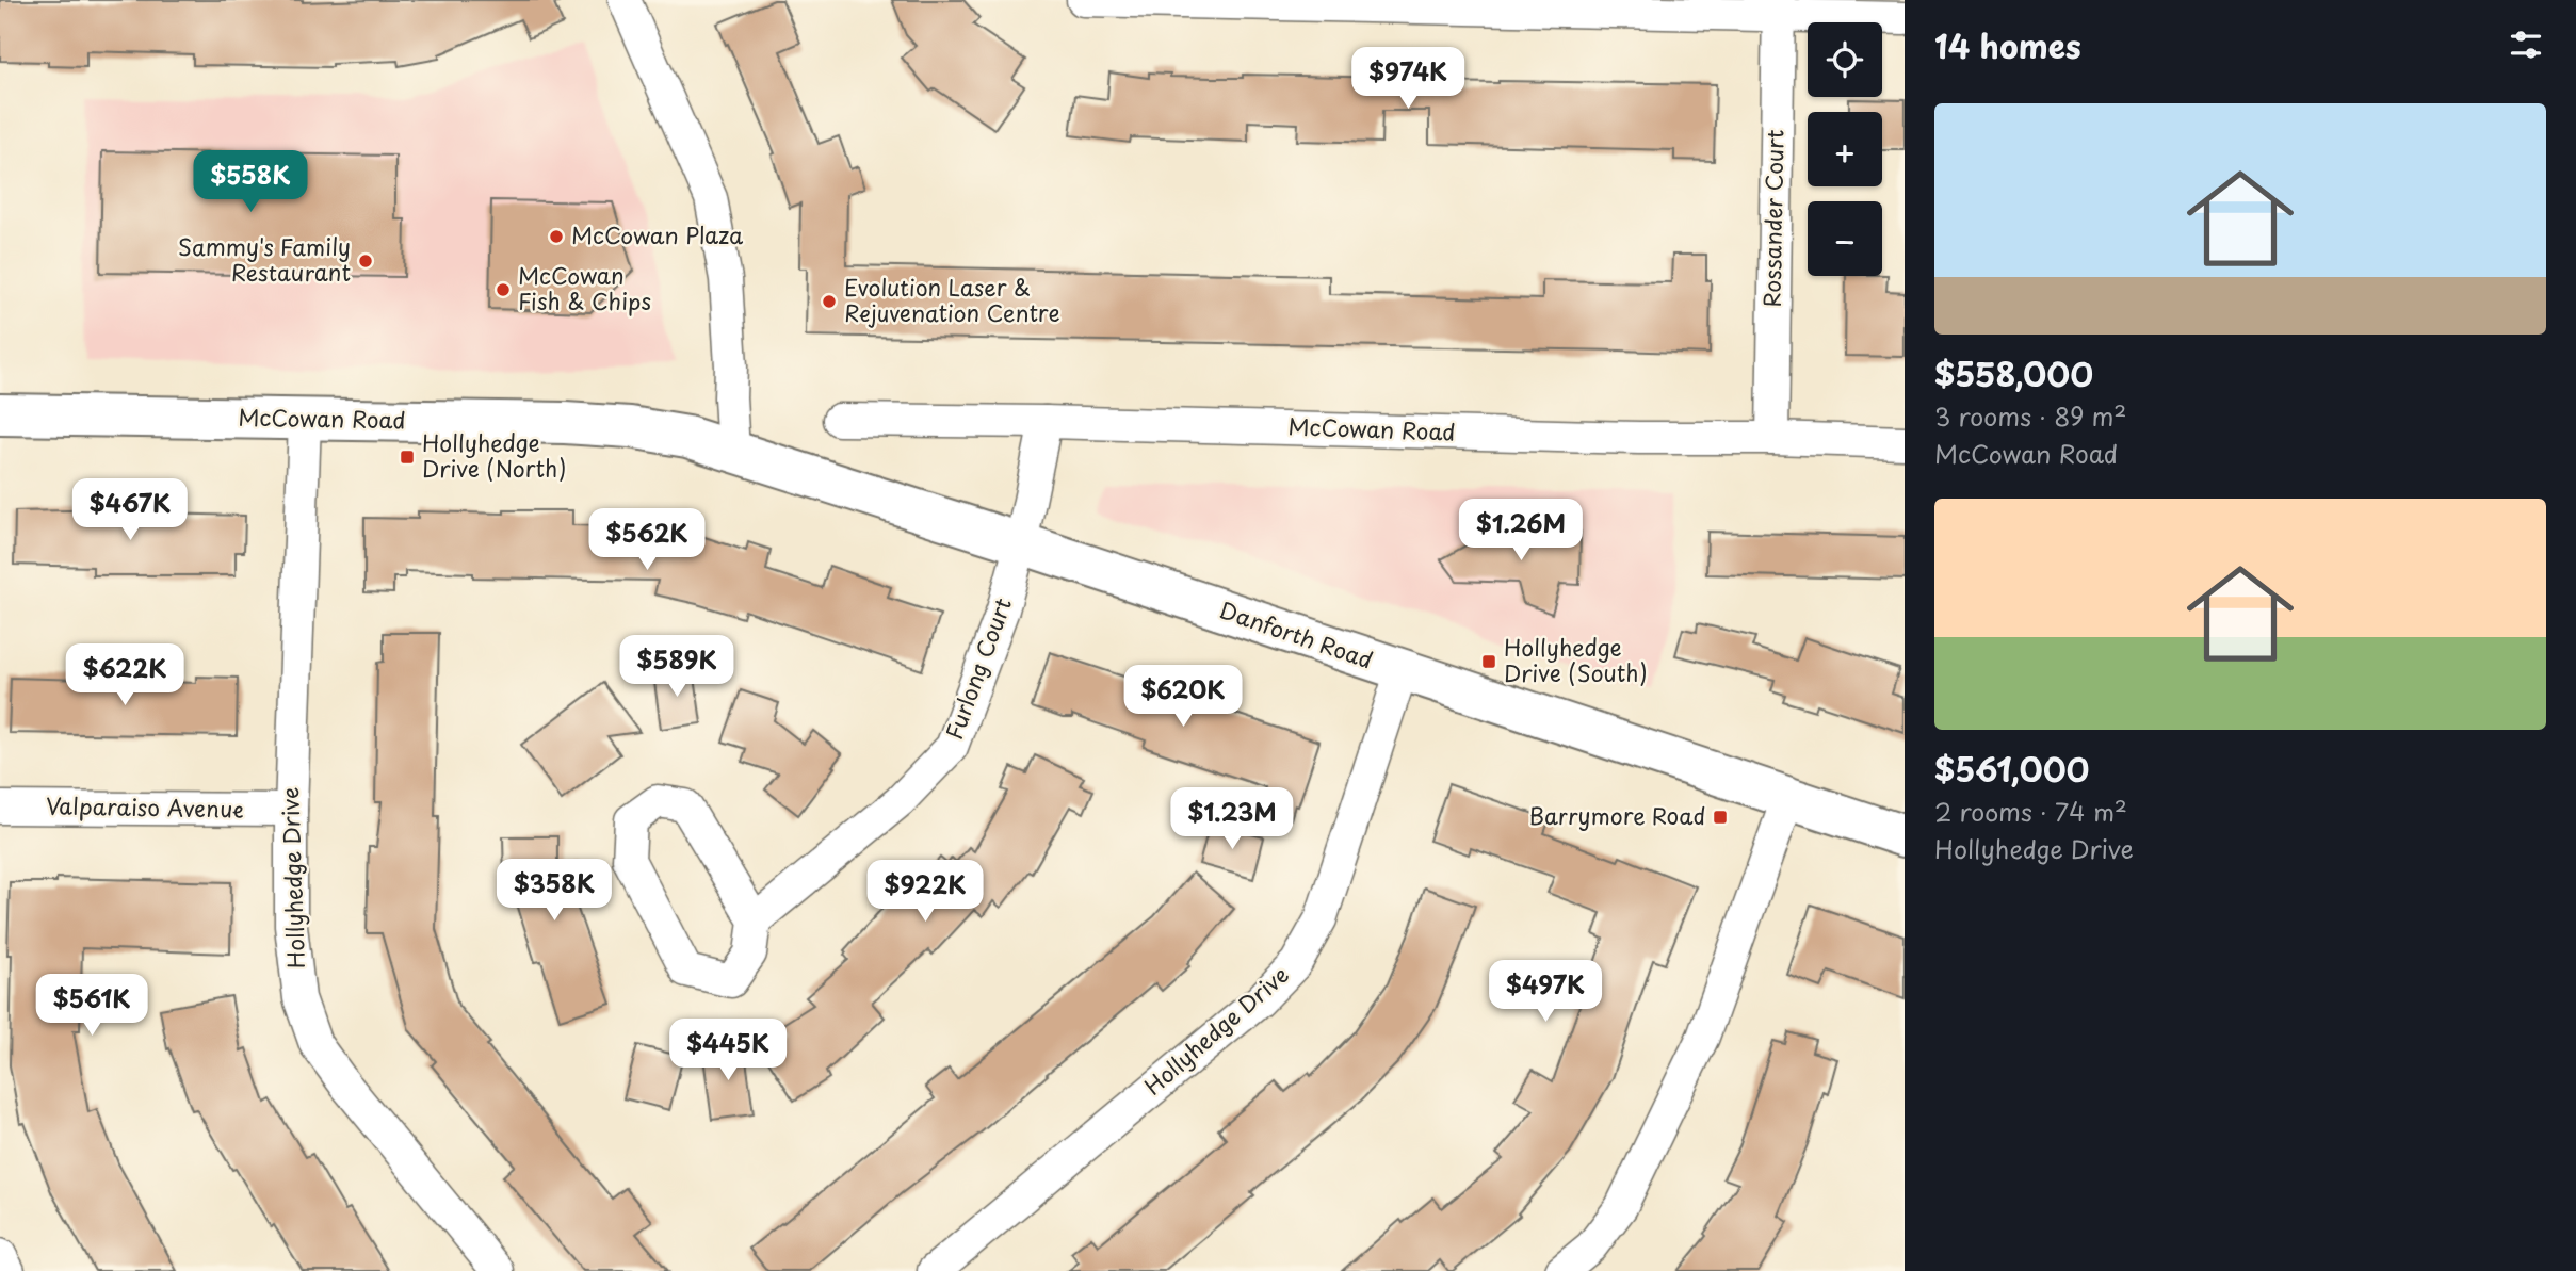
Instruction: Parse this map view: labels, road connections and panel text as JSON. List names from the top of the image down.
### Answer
{
  "streets": {
    "main road": ["McCowan Road", "Danforth Road"],
    "street": [
      "Rossander Court",
      "Furlong Court",
      "Valparaiso Avenue",
      "Hollyhedge Drive"
    ]
  },
  "crossings": [
    ["Rossander Court", "McCowan Road"],
    ["McCowan Road", "Danforth Road"],
    ["McCowan Road", "Furlong Court"],
    ["McCowan Road", "Hollyhedge Drive"],
    ["Danforth Road", "Furlong Court"],
    ["Danforth Road", "Hollyhedge Drive"],
    ["Valparaiso Avenue", "Hollyhedge Drive"]
  ],
  "places": {
    "other": [
      "McCowan Plaza",
      "Sammy's Family Restaurant",
      "McCowan Fish & Chips",
      "Evolution Laser & Rejuvenation Centre"
    ],
    "transit": ["Hollyhedge Drive (North)", "Hollyhedge Drive (South)", "Barrymore Road"]
  },
  "page": {
    "heading": "14 homes",
    "map_buttons": ["+", "−"],
    "price": [
      "$974K",
      "$558K",
      "$467K",
      "$1.26M",
      "$562K",
      "$589K",
      "$622K",
      "$620K",
      "$1.23M",
      "$358K",
      "$922K",
      "$497K",
      "$561K",
      "$445K"
    ],
    "list": [
      {
        "name": "$558,000",
        "note": "3 rooms · 89 m² · McCowan Road"
      },
      {
        "name": "$561,000",
        "note": "2 rooms · 74 m² · Hollyhedge Drive"
      }
    ]
  }
}
